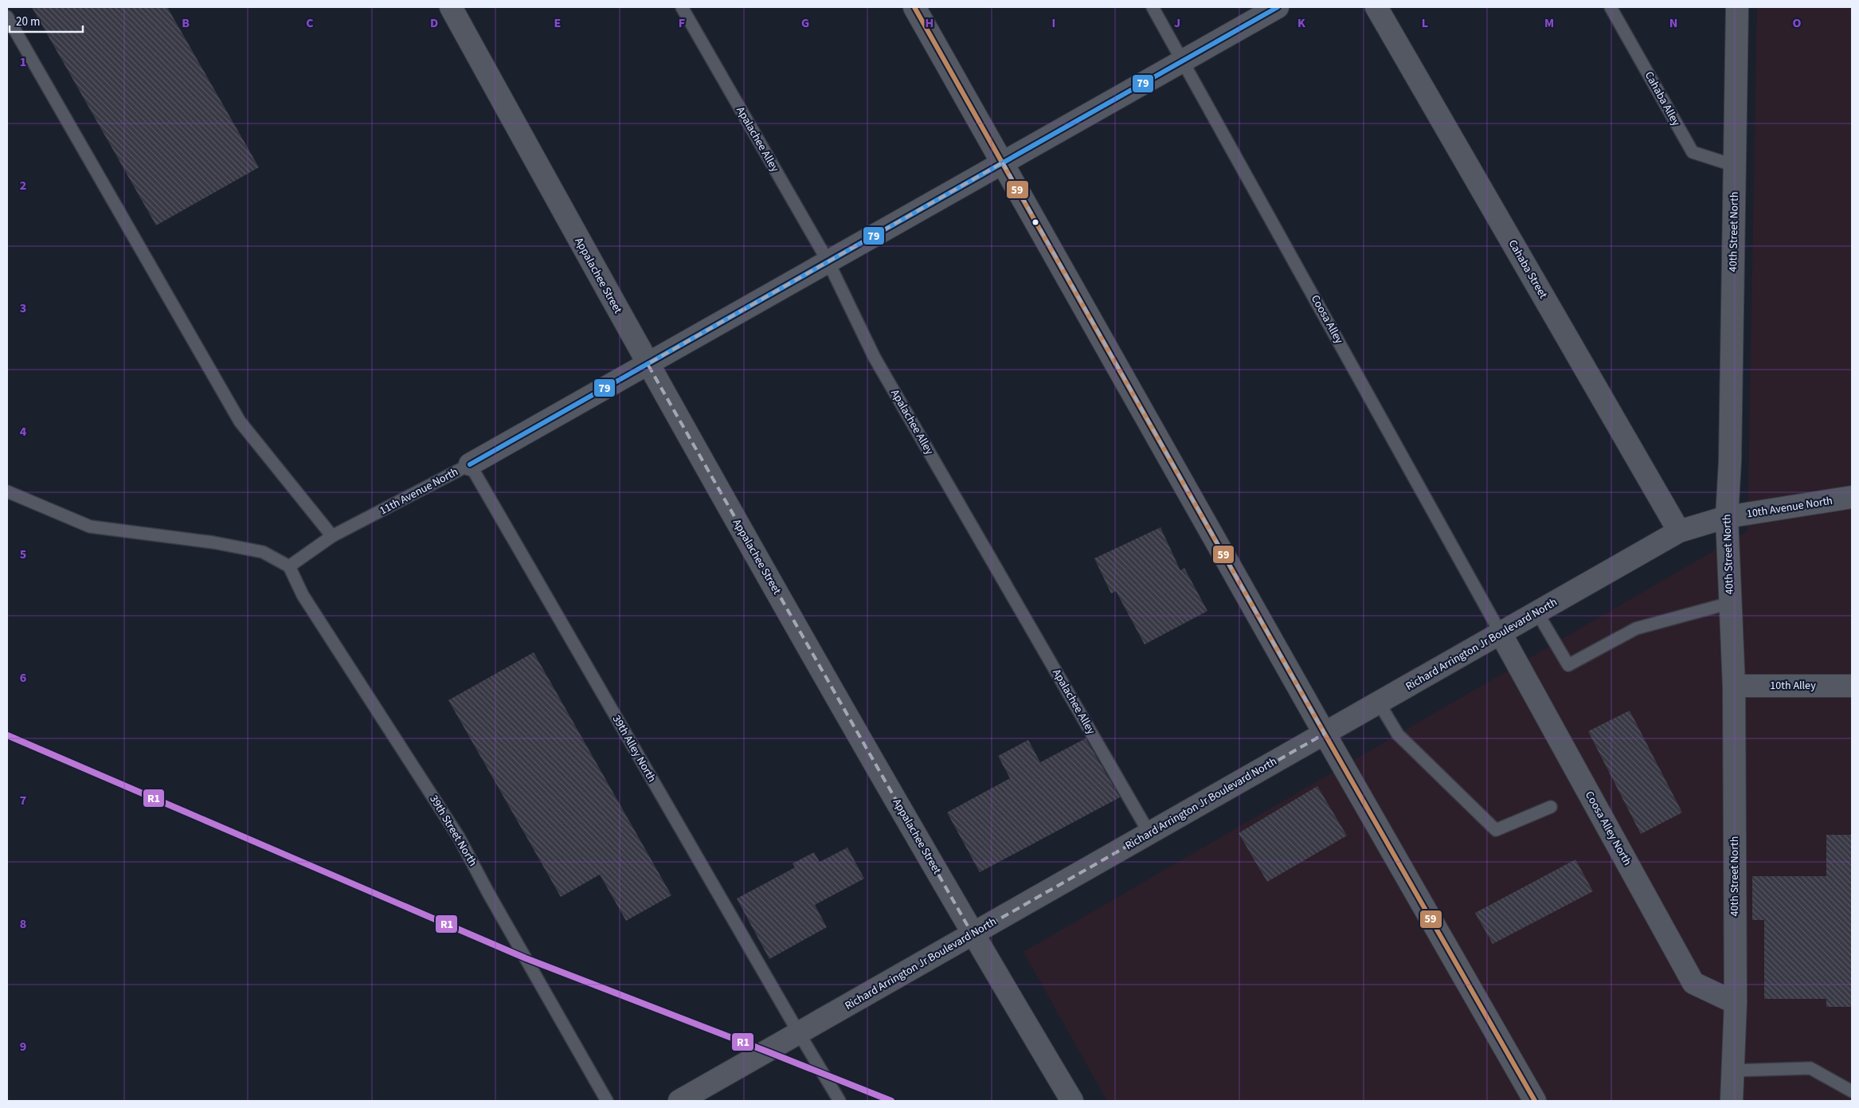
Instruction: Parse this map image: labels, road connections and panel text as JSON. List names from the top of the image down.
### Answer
{
  "streets": {
    "street": [
      "40th Street North",
      "Cahaba Street",
      "Appalachee Street",
      "11th Avenue North",
      "10th Avenue North",
      "Richard Arrington Jr Boulevard North",
      "10th Alley",
      "Coosa Alley North"
    ],
    "lane": [
      "Cahaba Alley",
      "Apalachee Alley",
      "Coosa Alley",
      "39th Alley North",
      "39th Street North"
    ]
  },
  "crossings": [
    ["Cahaba Alley", "40th Street North"],
    ["Apalachee Alley", "11th Avenue North"],
    ["Apalachee Alley", "Richard Arrington Jr Boulevard North"],
    ["40th Street North", "10th Avenue North"],
    ["40th Street North", "Richard Arrington Jr Boulevard North"],
    ["40th Street North", "10th Alley"],
    ["40th Street North", "Coosa Alley North"],
    ["Cahaba Street", "Richard Arrington Jr Boulevard North"],
    ["Appalachee Street", "11th Avenue North"],
    ["Appalachee Street", "Richard Arrington Jr Boulevard North"],
    ["Coosa Alley", "11th Avenue North"],
    ["Coosa Alley", "Richard Arrington Jr Boulevard North"],
    ["Coosa Alley", "Coosa Alley North"],
    ["11th Avenue North", "39th Alley North"],
    ["11th Avenue North", "39th Street North"],
    ["10th Avenue North", "Richard Arrington Jr Boulevard North"],
    ["Richard Arrington Jr Boulevard North", "39th Alley North"],
    ["Richard Arrington Jr Boulevard North", "Coosa Alley North"]
  ],
  "lines": ["transit line 59", "transit line 79", "transit line R1"],
  "scale_bar": "20 m",
  "grid": {
    "columns": [
      "B",
      "C",
      "D",
      "E",
      "F",
      "G",
      "H",
      "I",
      "J",
      "K",
      "L",
      "M",
      "N",
      "O"
    ],
    "rows": [
      "1",
      "2",
      "3",
      "4",
      "5",
      "6",
      "7",
      "8",
      "9"
    ]
  }
}
